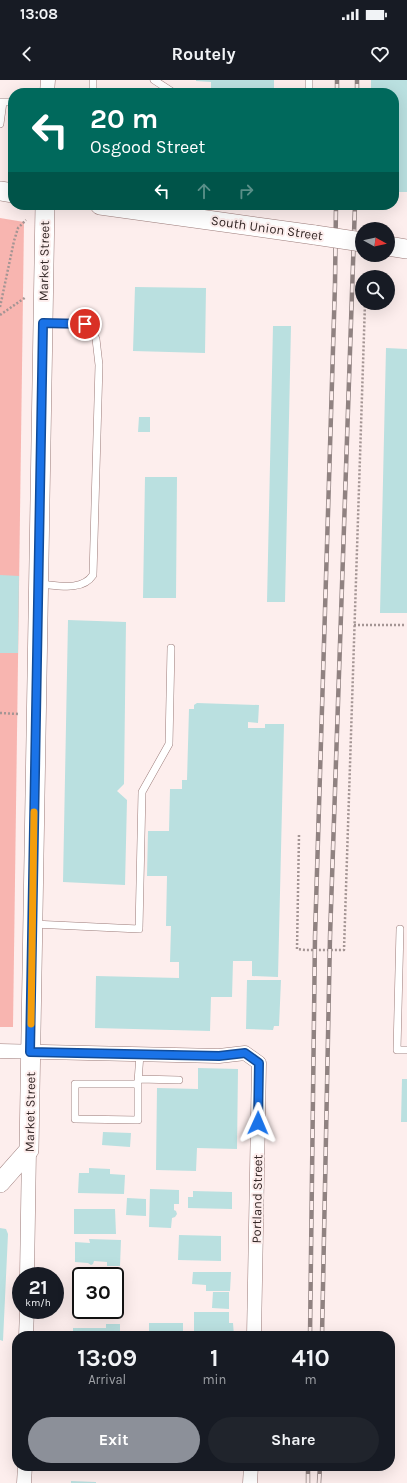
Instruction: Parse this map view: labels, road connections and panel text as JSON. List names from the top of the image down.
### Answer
{
  "streets": {
    "street": ["South Union Street", "Market Street", "Portland Street"]
  },
  "north": "right",
  "page": {
    "status": "13:08",
    "header": "Routely",
    "turn": ["20 m", "Osgood Street"],
    "speed": "21 km/h",
    "limit": "30",
    "eta": [
      "13:09",
      "Arrival",
      "1",
      "min",
      "410",
      "m"
    ],
    "buttons": ["Exit", "Share"]
  }
}
